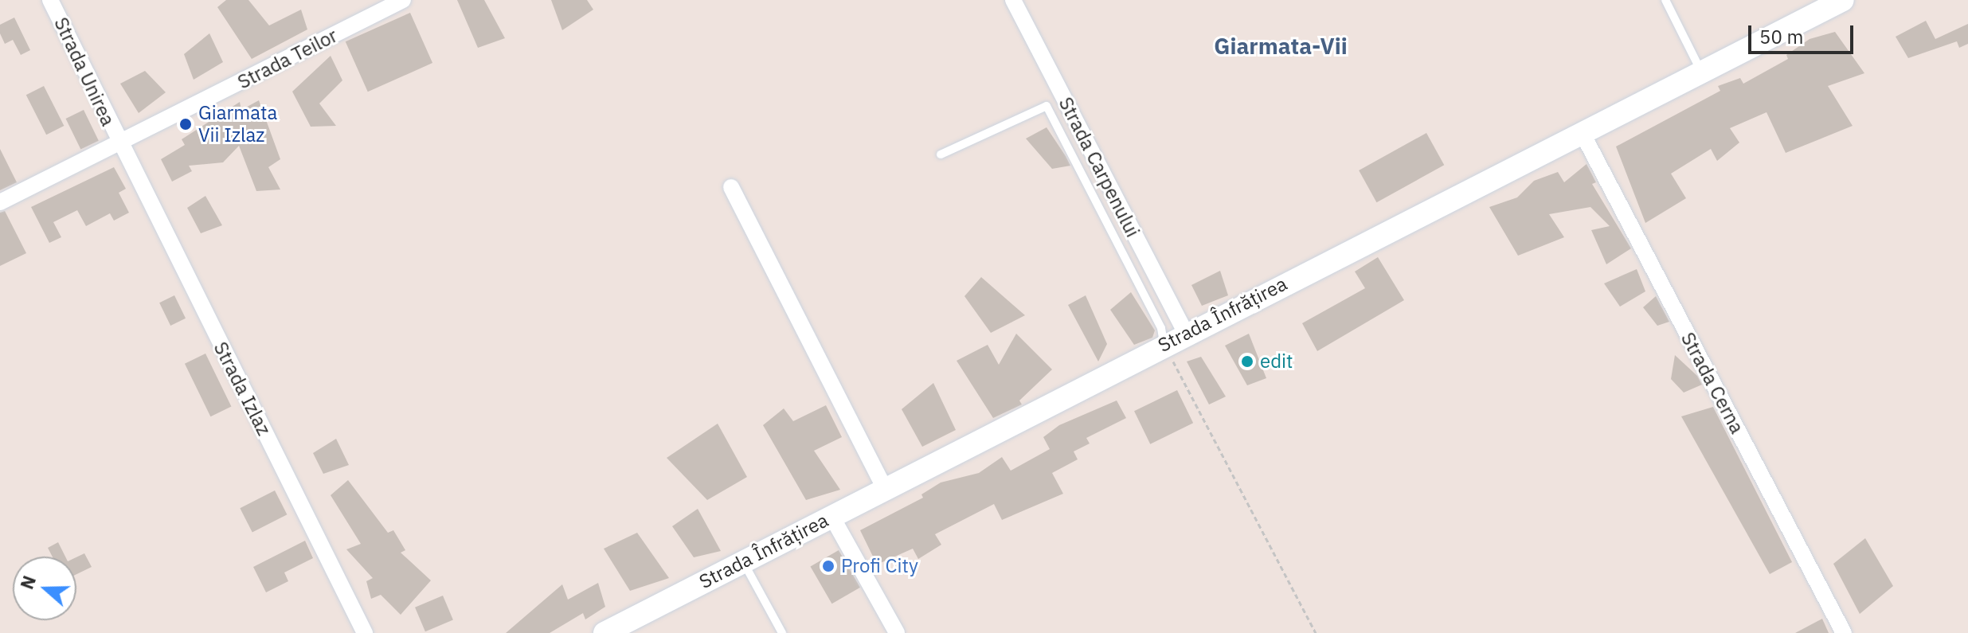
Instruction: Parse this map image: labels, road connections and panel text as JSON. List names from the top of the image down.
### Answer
{
  "streets": {
    "street": [
      "Strada Teilor",
      "Strada Unirea",
      "Strada Carpenului",
      "Strada Înfrățirea",
      "Strada Cerna",
      "Strada Izlaz"
    ]
  },
  "crossings": [
    ["Strada Teilor", "Strada Unirea"],
    ["Strada Teilor", "Strada Izlaz"],
    ["Strada Unirea", "Strada Izlaz"],
    ["Strada Carpenului", "Strada Înfrățirea"],
    ["Strada Înfrățirea", "Strada Cerna"]
  ],
  "districts": ["Giarmata-Vii"],
  "places": ["Giarmata Vii Izlaz", "edit", "Profi City"],
  "scale_bar": "50 m",
  "north": "left"
}
